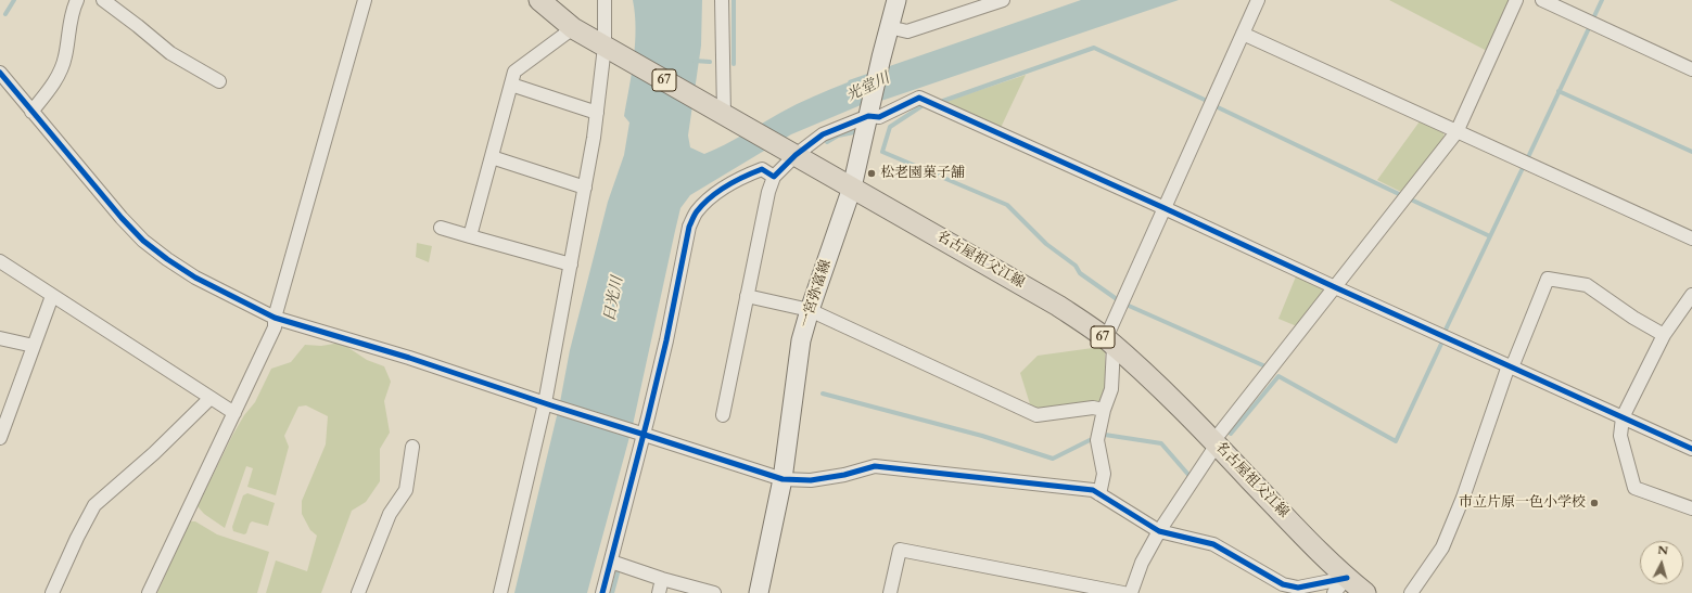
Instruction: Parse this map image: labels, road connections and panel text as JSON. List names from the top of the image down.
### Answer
{
  "streets": {
    "main road": ["67", "名古屋祖父江線", "一宮弥富線"]
  },
  "crossings": [
    ["名古屋祖父江線", "一宮弥富線"]
  ],
  "water": ["光堂川", "日光川"],
  "places": ["松老園菓子舗", "市立片原一色小学校"],
  "north": "top"
}
